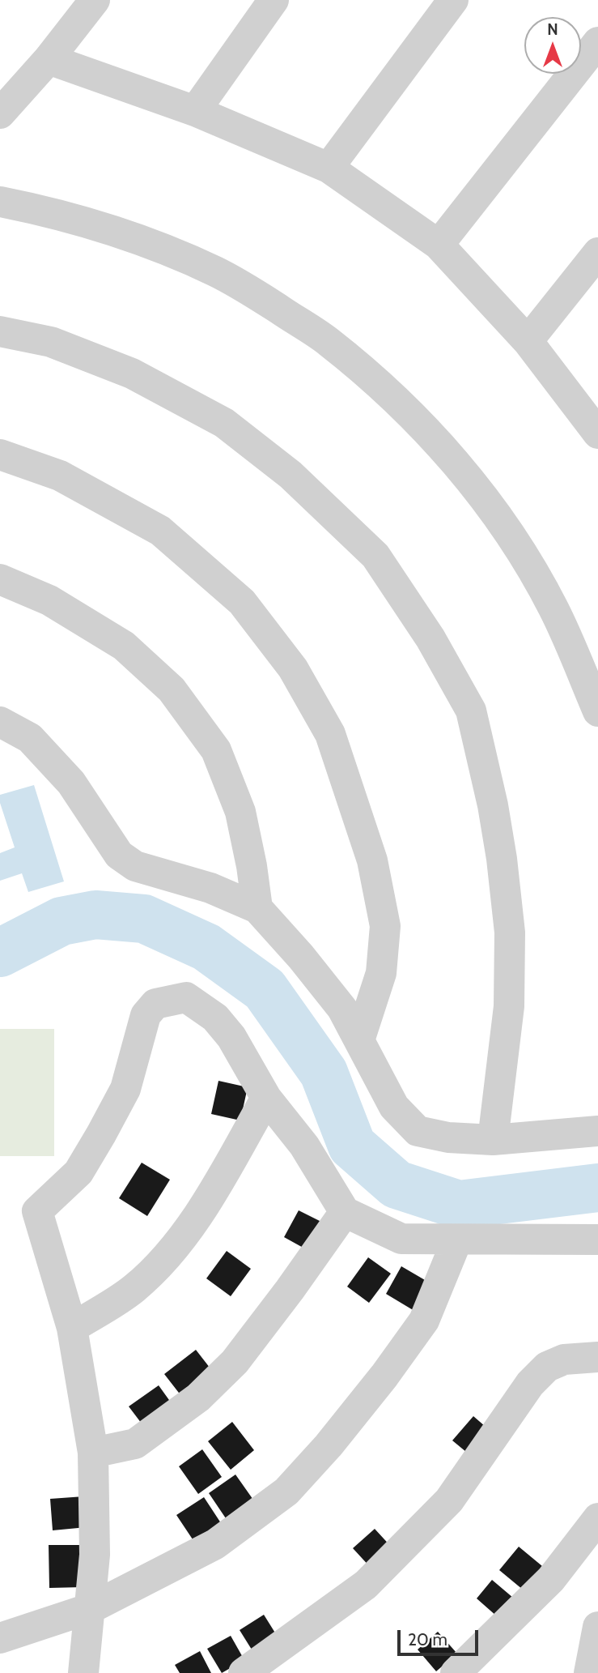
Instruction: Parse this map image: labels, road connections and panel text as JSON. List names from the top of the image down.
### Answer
{
  "scale_bar": "20 m",
  "north": "top"
}
